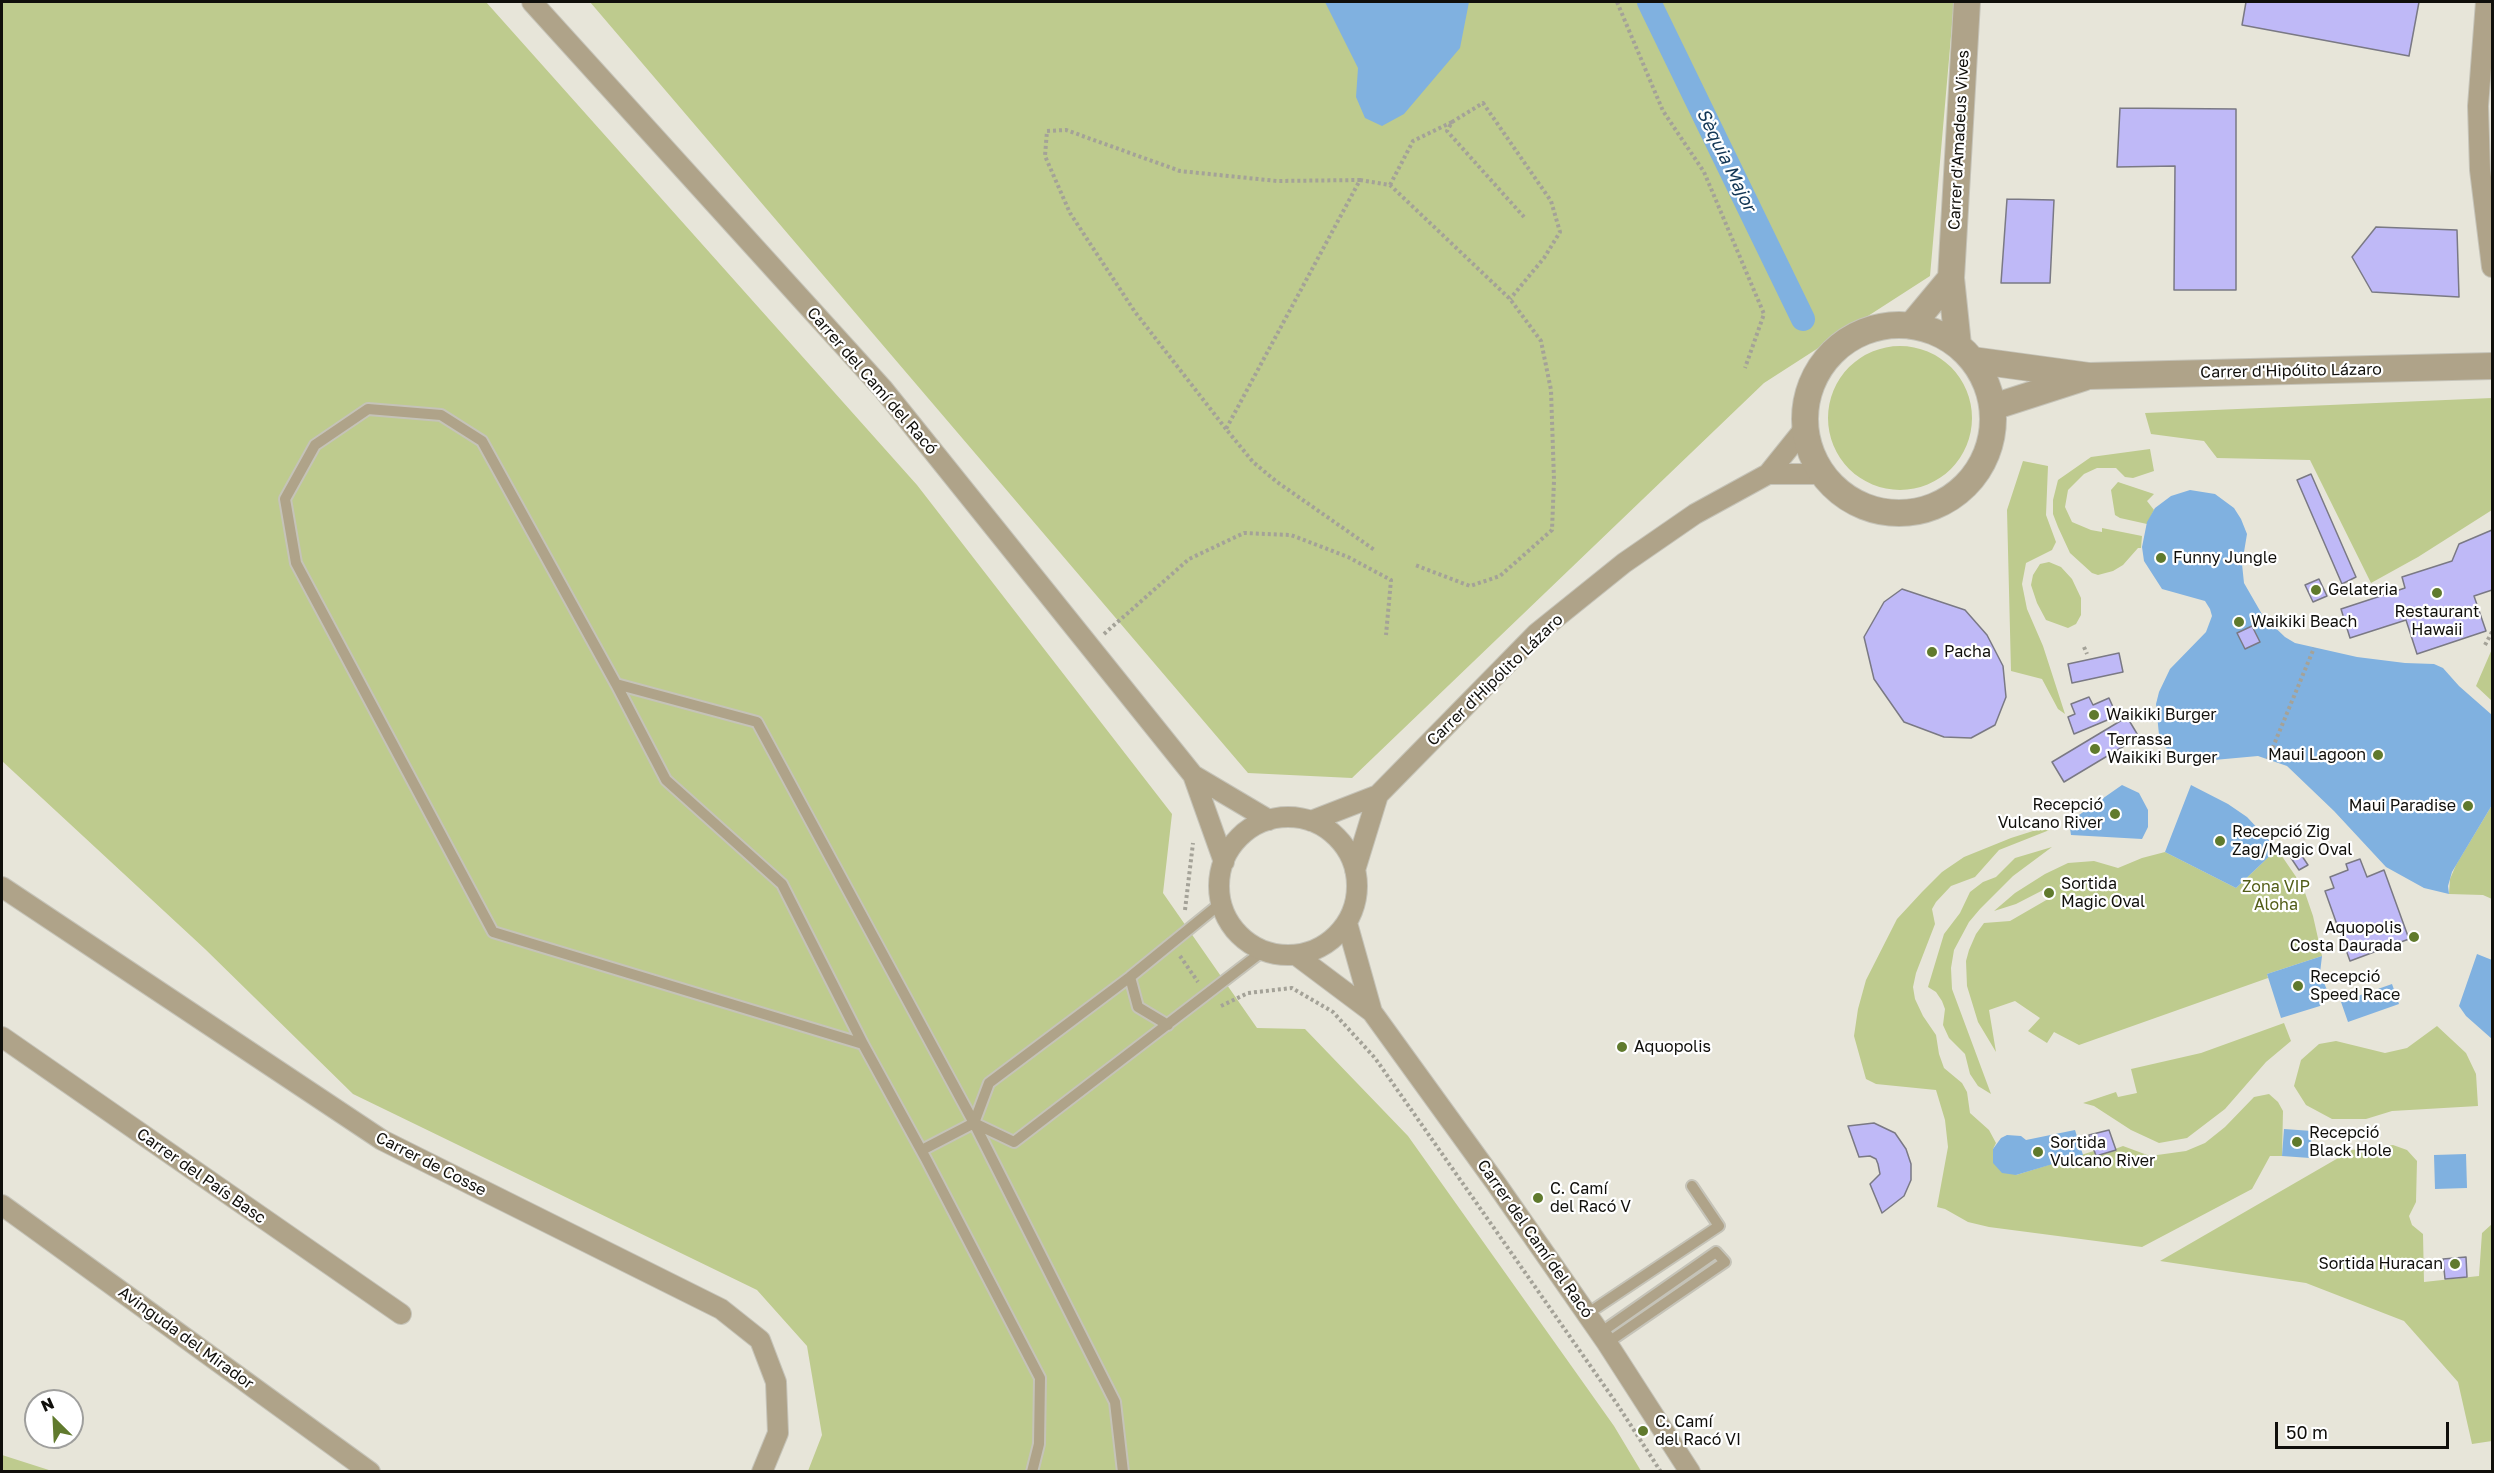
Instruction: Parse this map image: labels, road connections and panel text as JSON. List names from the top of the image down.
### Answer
{
  "streets": {
    "street": [
      "Carrer d'Amadeus Vives",
      "Carrer d'Hipólito Lázaro",
      "Carrer del Camí del Racó",
      "Carrer de Cosse",
      "Carrer del País Basc",
      "Avinguda del Mirador"
    ]
  },
  "crossings": [
    ["Carrer d'Amadeus Vives", "Carrer d'Hipólito Lázaro"],
    ["Carrer d'Hipólito Lázaro", "Carrer del Camí del Racó"]
  ],
  "water": ["Sèquia Major"],
  "parks": ["Zona VIP Aloha"],
  "places": [
    "Funny Jungle",
    "Gelateria",
    "Restaurant Hawaii",
    "Waikiki Beach",
    "Pacha",
    "Waikiki Burger",
    "Terrassa Waikiki Burger",
    "Maui Lagoon",
    "Maui Paradise",
    "Recepció Vulcano River",
    "Recepció Zig Zag/Magic Oval",
    "Sortida Magic Oval",
    "Aquopolis Costa Daurada",
    "Recepció Speed Race",
    "Aquopolis",
    "Recepció Black Hole",
    "Sortida Vulcano River",
    "C. Camí del Racó V",
    "Sortida Huracan",
    "C. Camí del Racó VI"
  ],
  "scale_bar": "50 m",
  "north": "top left"
}
